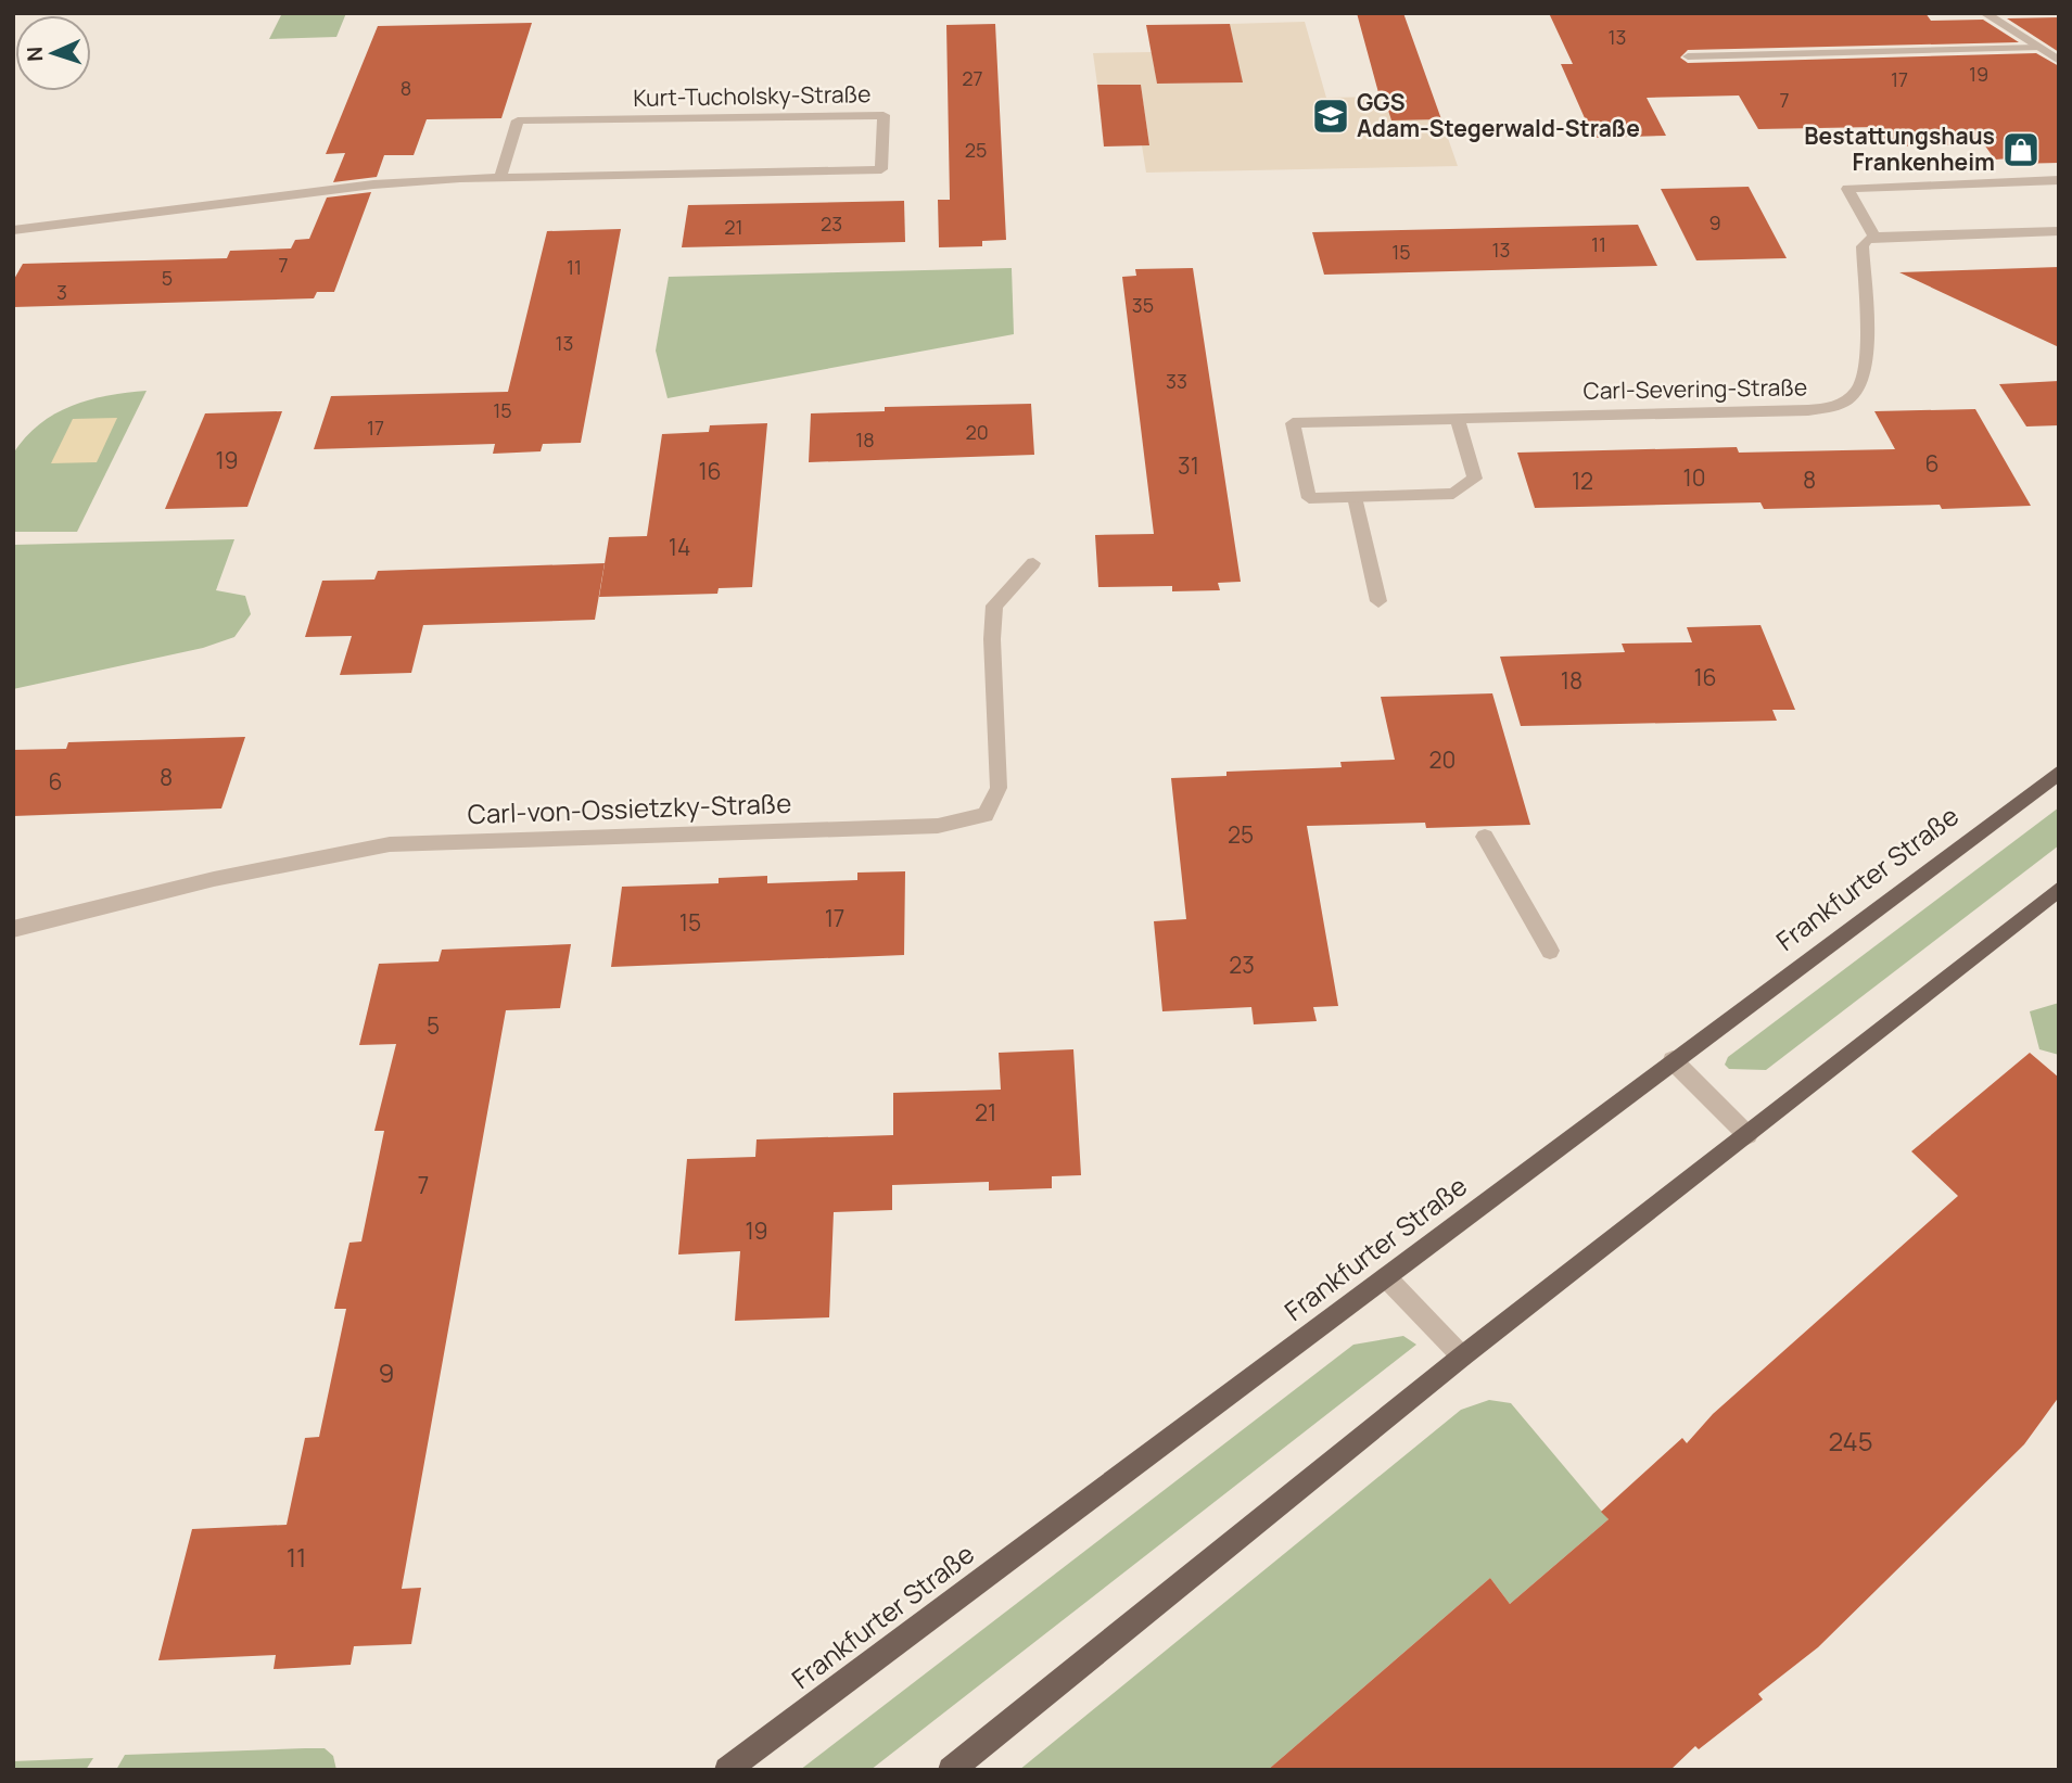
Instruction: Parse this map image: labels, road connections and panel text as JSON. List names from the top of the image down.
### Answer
{
  "streets": {
    "main road": ["Frankfurter Straße"],
    "street": ["Kurt-Tucholsky-Straße", "Carl-Severing-Straße", "Carl-von-Ossietzky-Straße"]
  },
  "places": {
    "school or university": ["GGS Adam-Stegerwald-Straße"],
    "shop": ["Bestattungshaus Frankenheim"]
  },
  "house_numbers": [
    "13",
    "19",
    "27",
    "17",
    "8",
    "7",
    "25",
    "9",
    "23",
    "21",
    "11",
    "13",
    "15",
    "7",
    "11",
    "5",
    "3",
    "35",
    "13",
    "33",
    "15",
    "17",
    "20",
    "18",
    "19",
    "6",
    "31",
    "16",
    "10",
    "8",
    "12",
    "14",
    "16",
    "18",
    "20",
    "8",
    "6",
    "25",
    "17",
    "15",
    "23",
    "5",
    "21",
    "7",
    "19",
    "9",
    "245",
    "11"
  ],
  "north": "left"
}
